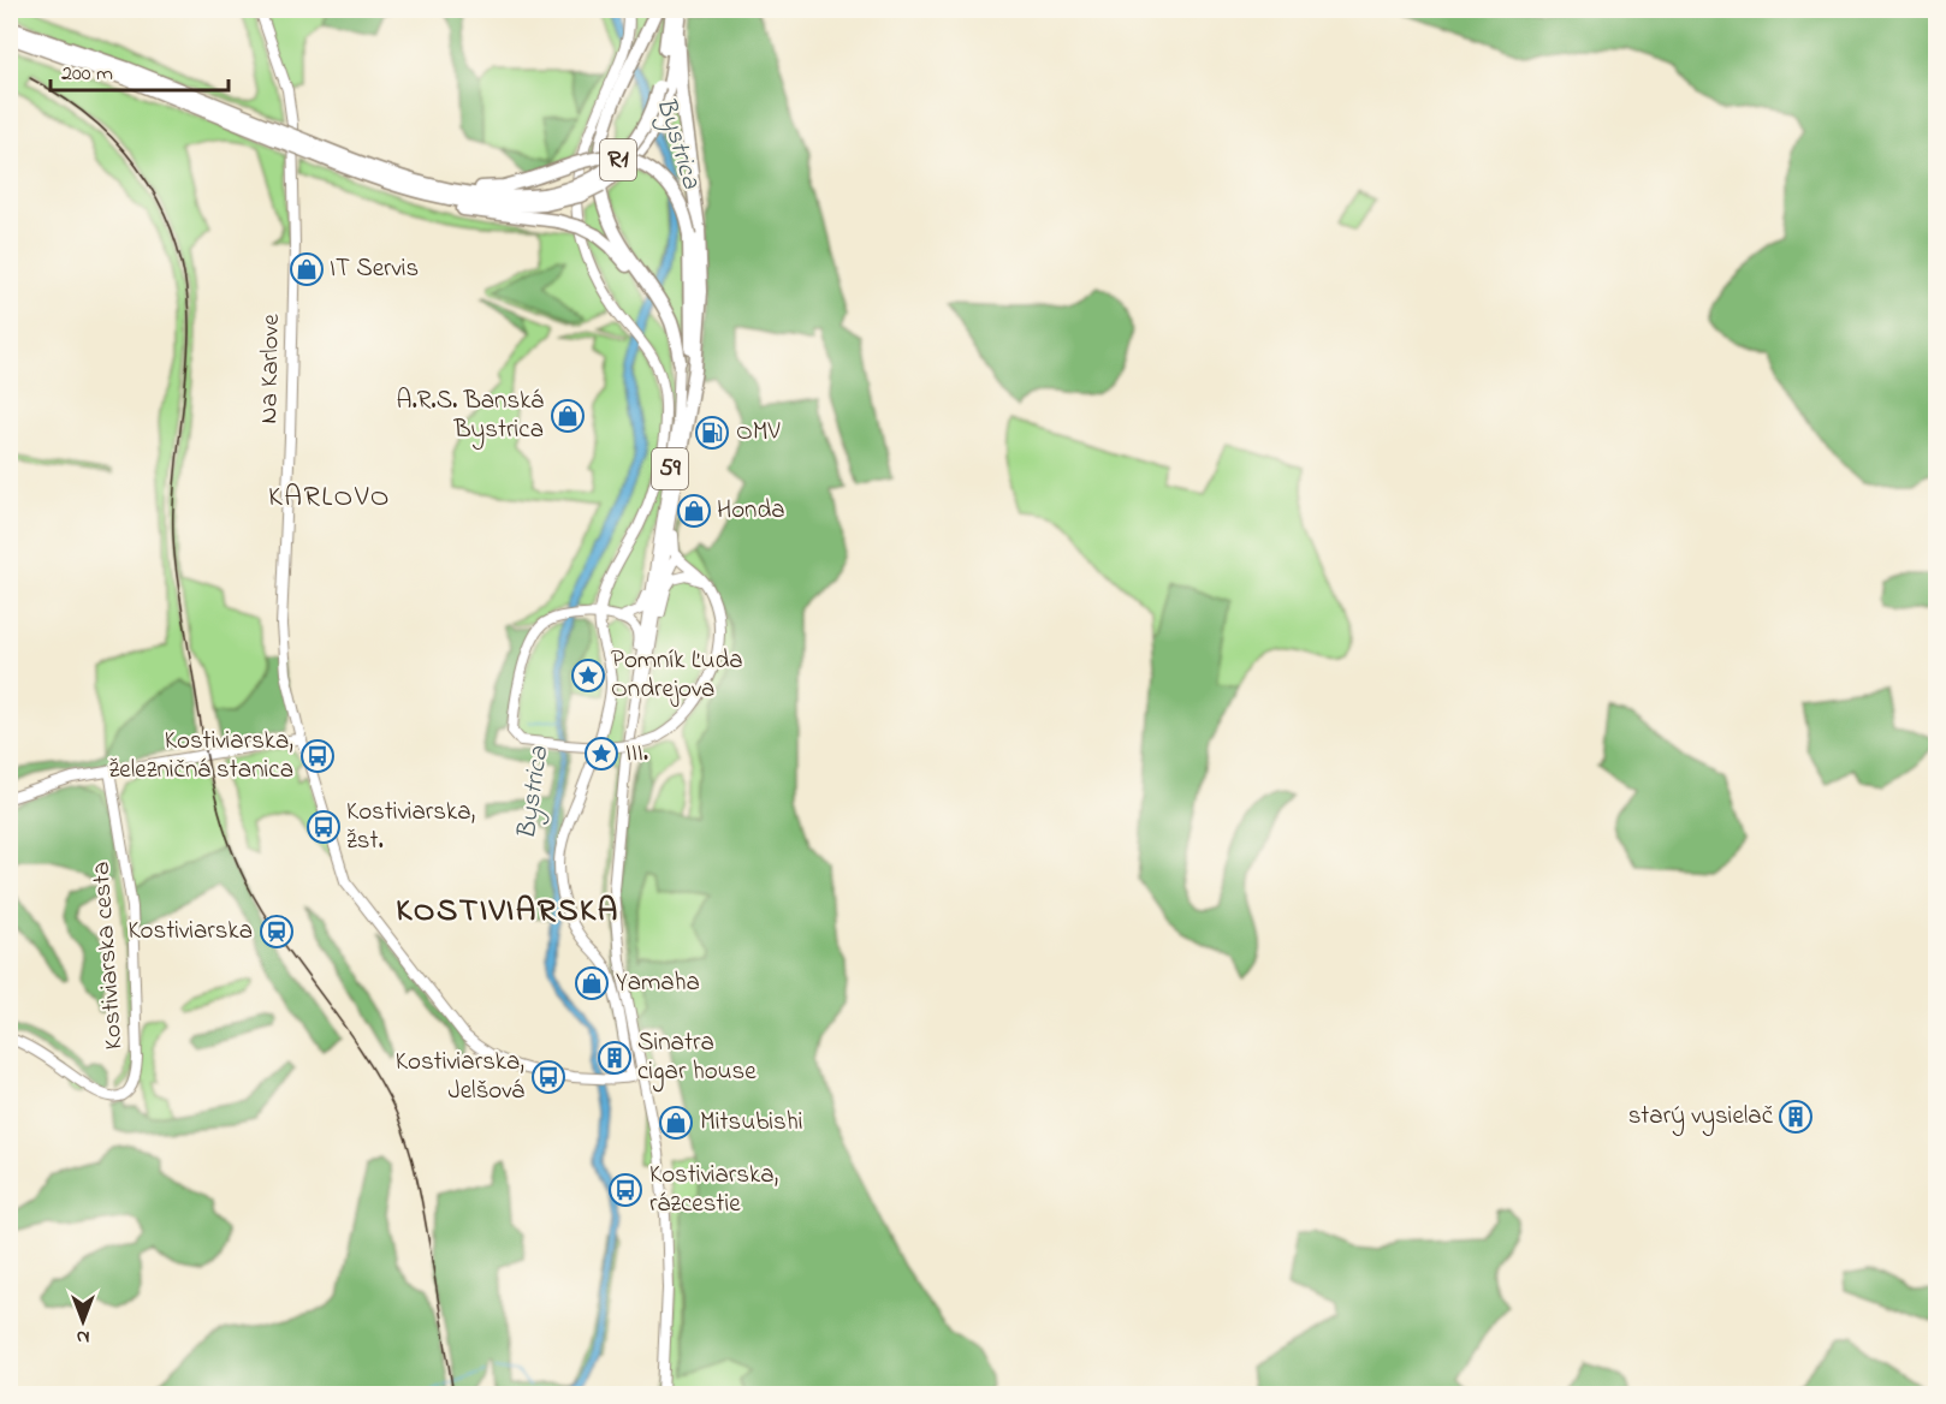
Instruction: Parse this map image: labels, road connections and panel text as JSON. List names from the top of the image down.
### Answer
{
  "streets": {
    "highway": ["R1"],
    "main road": ["59"],
    "street": ["Na Karlove", "Kostiviarska cesta"]
  },
  "districts": ["KARLOVO", "KOSTIVIARSKA"],
  "water": ["Bystrica"],
  "places": {
    "shop": [
      "IT Servis",
      "A.R.S. Banská Bystrica",
      "Honda",
      "Yamaha",
      "Mitsubishi"
    ],
    "fuel station": ["OMV"],
    "place": ["Pomník Ľuda Ondrejova", "III."],
    "bus stop": [
      "Kostiviarska, železničná stanica",
      "Kostiviarska, žst.",
      "Kostiviarska, Jelšová",
      "Kostiviarska, rázcestie"
    ],
    "station": ["Kostiviarska"],
    "building": ["Sinatra cigar house", "starý vysielač"]
  },
  "scale_bar": "200 m",
  "north": "bottom"
}
